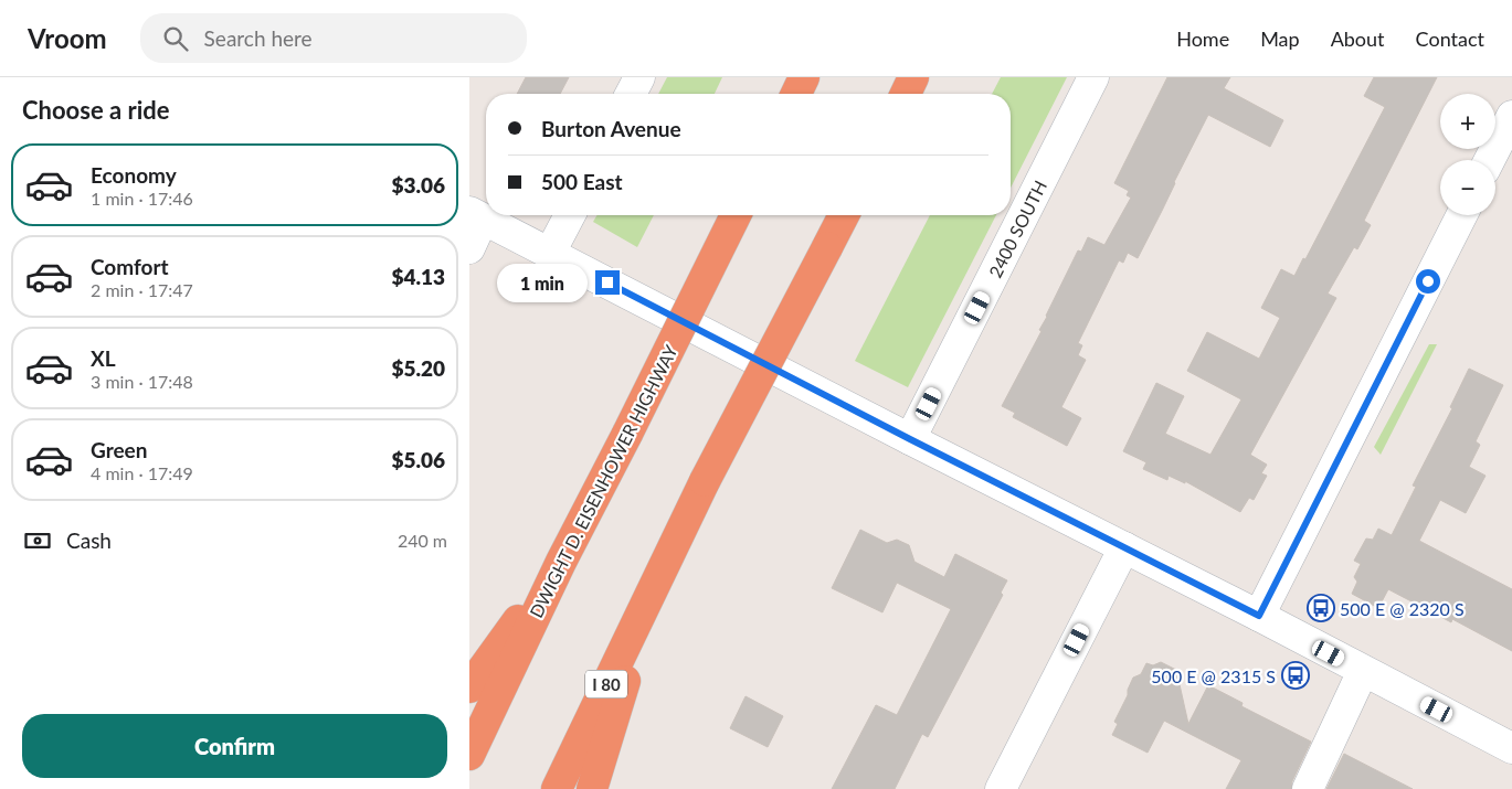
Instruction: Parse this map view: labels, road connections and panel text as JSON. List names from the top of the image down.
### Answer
{
  "streets": {
    "highway": ["DWIGHT D. EISENHOWER HIGHWAY", "I 80"],
    "street": ["2400 SOUTH"]
  },
  "places": {
    "bus stop": ["500 E @ 2320 S", "500 E @ 2315 S"]
  },
  "page": {
    "header": "Vroom",
    "search": "Search here",
    "nav": [
      "Home",
      "Map",
      "About",
      "Contact"
    ],
    "heading": "Choose a ride",
    "map_buttons": ["+", "−"],
    "banner": ["Burton Avenue", "500 East"],
    "list": [
      {
        "name": "Economy",
        "note": "1 min · 17:46",
        "value": "$3.06"
      },
      {
        "name": "Comfort",
        "note": "2 min · 17:47",
        "value": "$4.13"
      },
      {
        "name": "XL",
        "note": "3 min · 17:48",
        "value": "$5.20"
      },
      {
        "name": "Green",
        "note": "4 min · 17:49",
        "value": "$5.06"
      }
    ],
    "bubble": "1 min",
    "pay": ["Cash", "240 m"],
    "buttons": "Confirm"
  }
}
